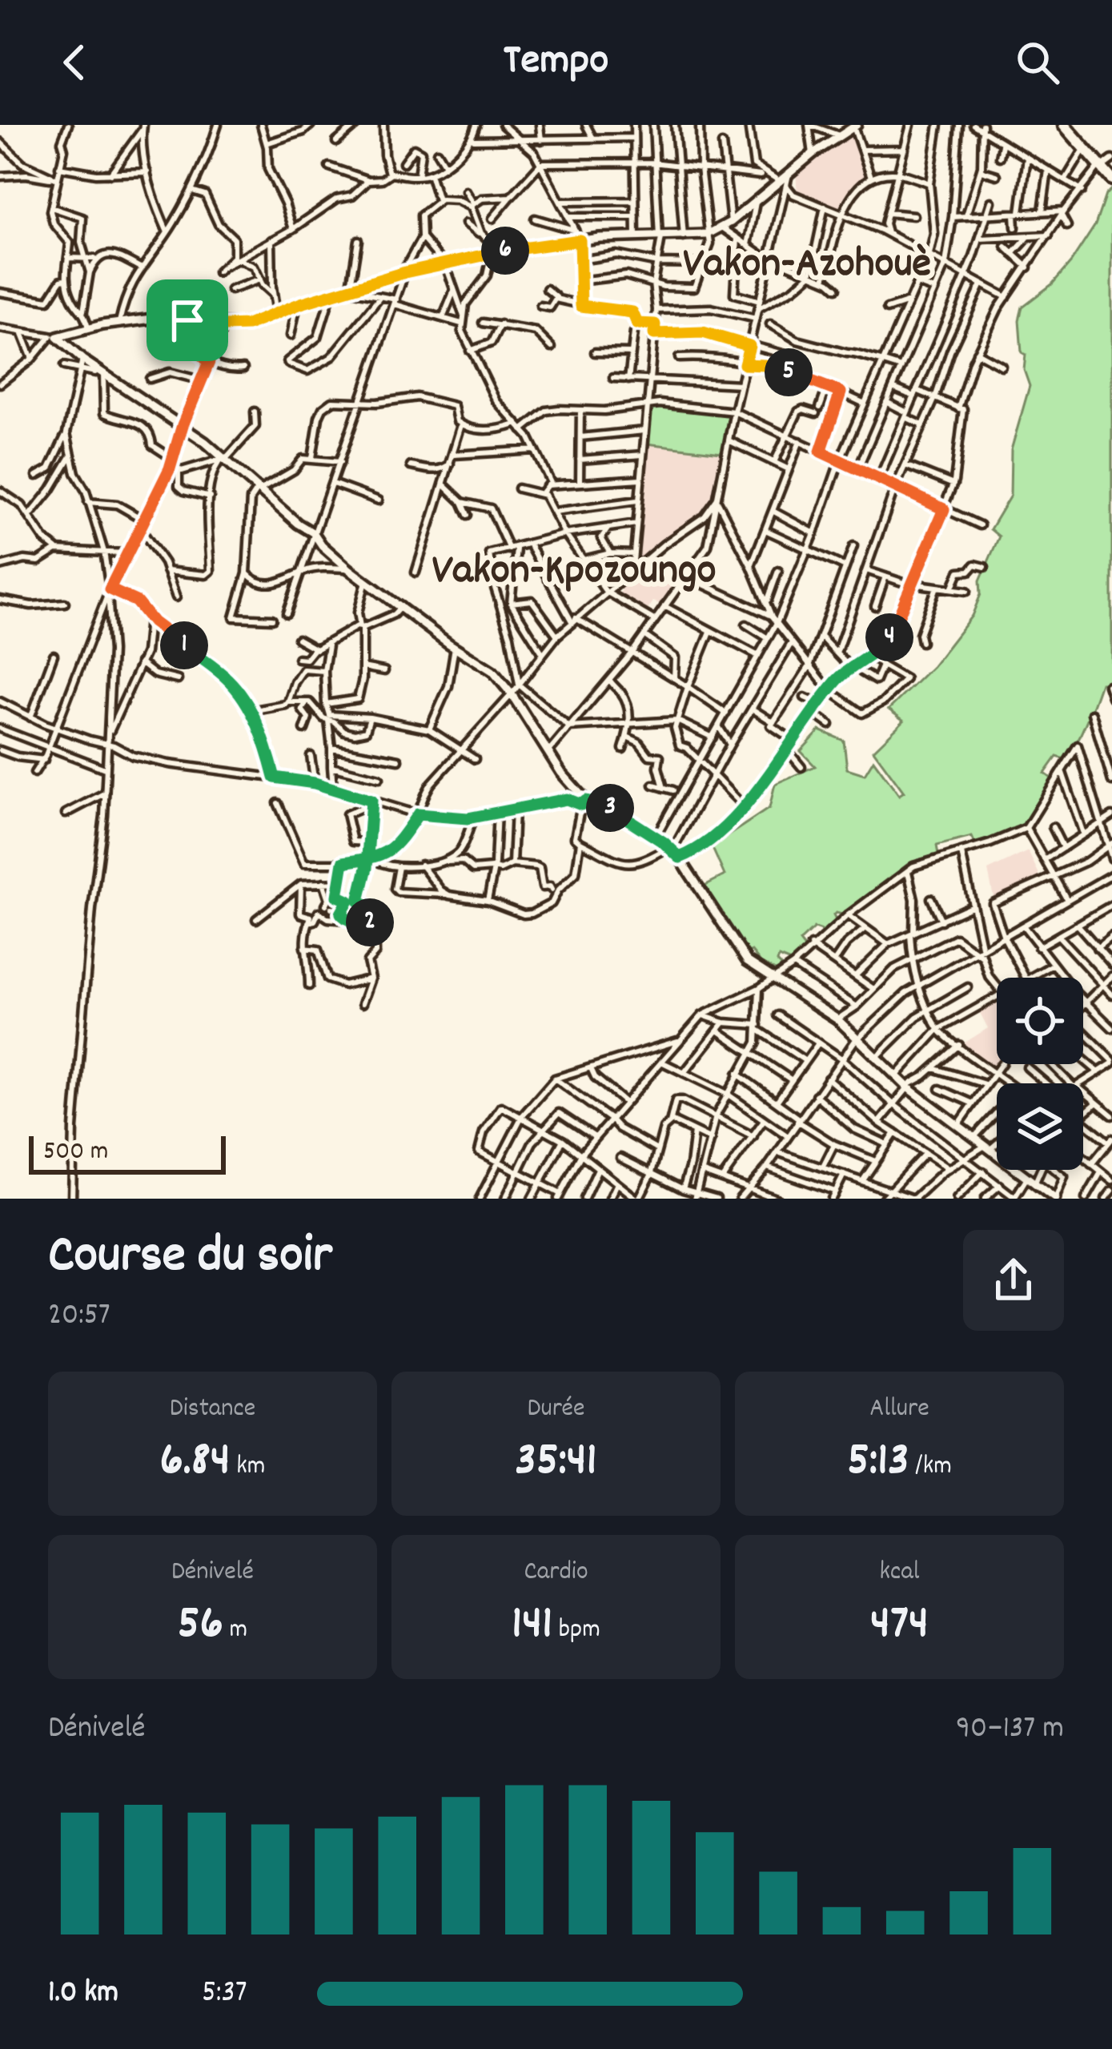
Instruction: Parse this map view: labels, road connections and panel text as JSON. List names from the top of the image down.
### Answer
{
  "districts": ["Vakon-Azohouè", "Vakon-Kpozoungo"],
  "scale_bar": "500 m",
  "page": {
    "header": "Tempo",
    "pins": [
      "6",
      "5",
      "4",
      "1",
      "3",
      "2"
    ],
    "scale": "500 m",
    "heading": ["Course du soir", "20:57"],
    "stats": [
      ["Distance", "6.84 km"],
      ["Durée", "35:41"],
      ["Allure", "5:13 /km"],
      ["Dénivelé", "56 m"],
      ["Cardio", "141 bpm"],
      ["kcal", "474"]
    ],
    "chart": ["Dénivelé", "90–137 m"],
    "list": [
      {
        "name": "1.0 km",
        "note": "5:37"
      }
    ]
  }
}
